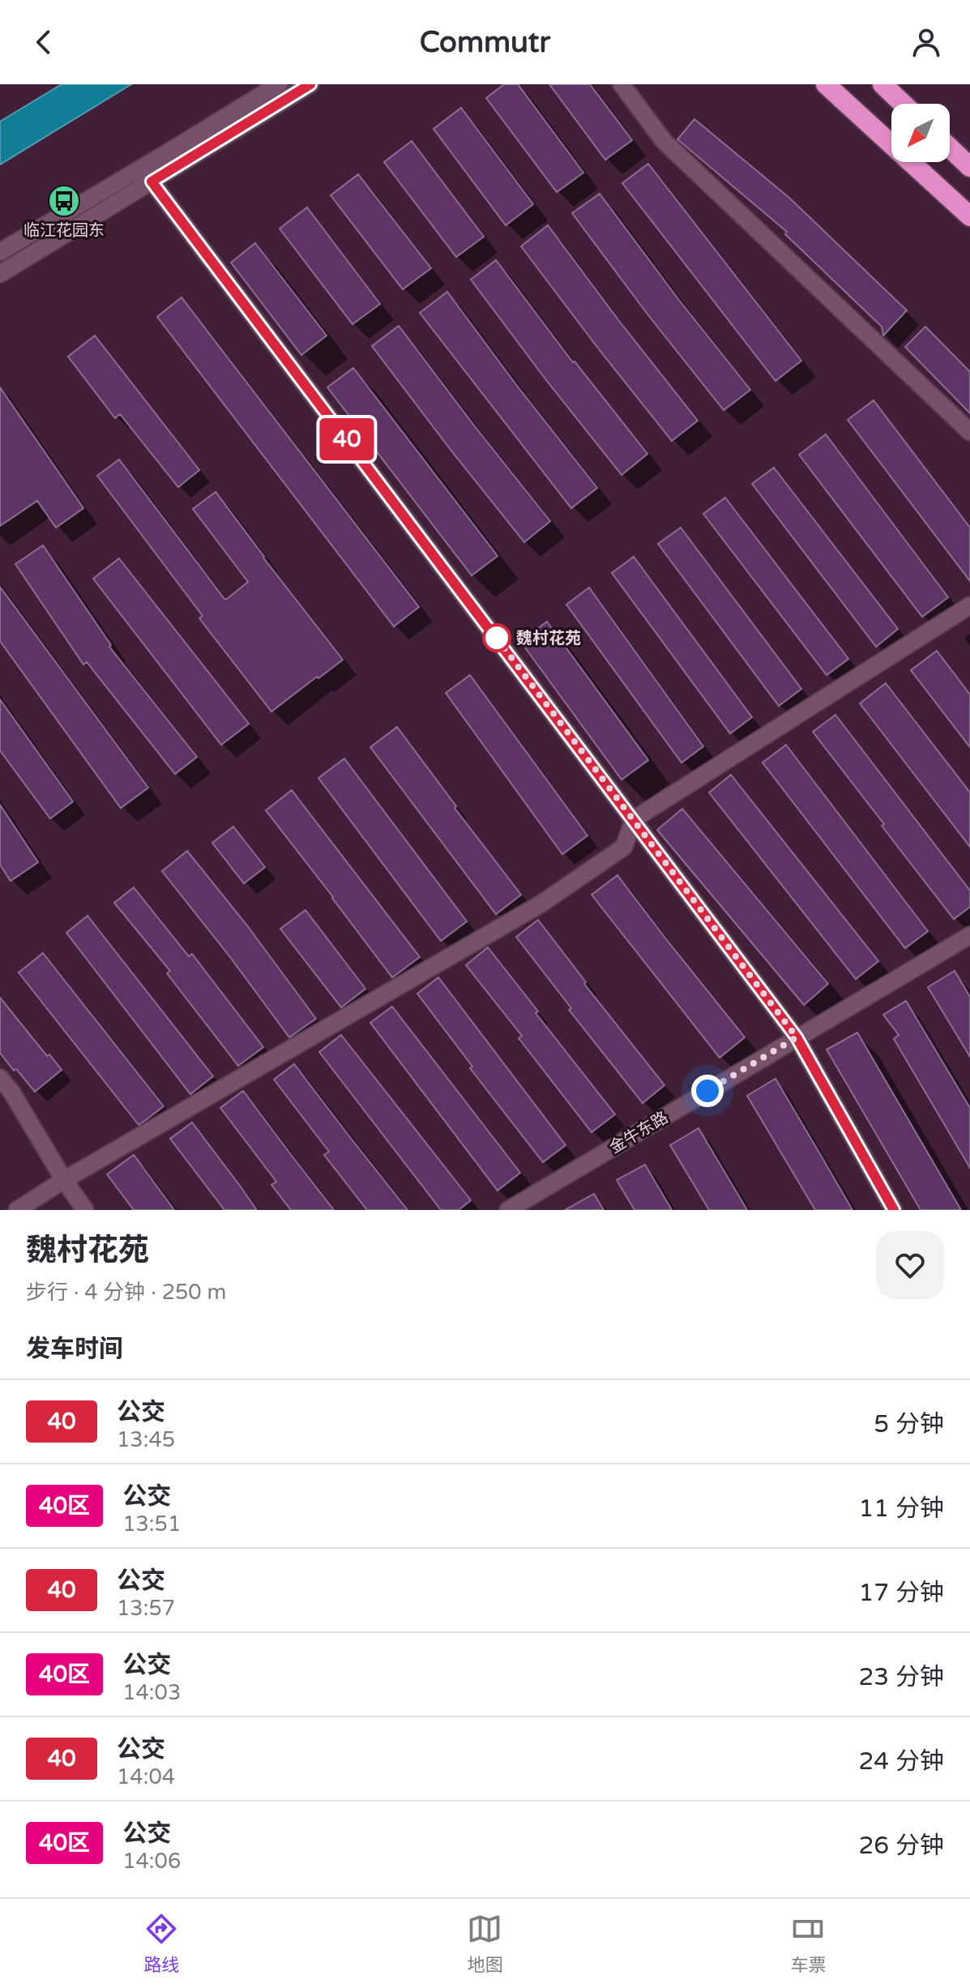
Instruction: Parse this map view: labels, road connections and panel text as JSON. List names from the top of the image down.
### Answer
{
  "streets": {
    "street": ["金牛东路"]
  },
  "places": {
    "bus stop": ["临江花园东"],
    "other": ["魏村花苑"]
  },
  "lines": ["bus line 40"],
  "north": "bottom left",
  "page": {
    "header": "Commutr",
    "on_map": "40",
    "heading": [
      ["魏村花苑", "步行 · 4 分钟 · 250 m"],
      "发车时间"
    ],
    "list": [
      {
        "mark": "40",
        "name": "公交",
        "note": "13:45",
        "value": "5 分钟"
      },
      {
        "mark": "40区",
        "name": "公交",
        "note": "13:51",
        "value": "11 分钟"
      },
      {
        "mark": "40",
        "name": "公交",
        "note": "13:57",
        "value": "17 分钟"
      },
      {
        "mark": "40区",
        "name": "公交",
        "note": "14:03",
        "value": "23 分钟"
      },
      {
        "mark": "40",
        "name": "公交",
        "note": "14:04",
        "value": "24 分钟"
      },
      {
        "mark": "40区",
        "name": "公交",
        "note": "14:06",
        "value": "26 分钟"
      }
    ],
    "tabs": ["路线", "地图", "车票"]
  }
}
